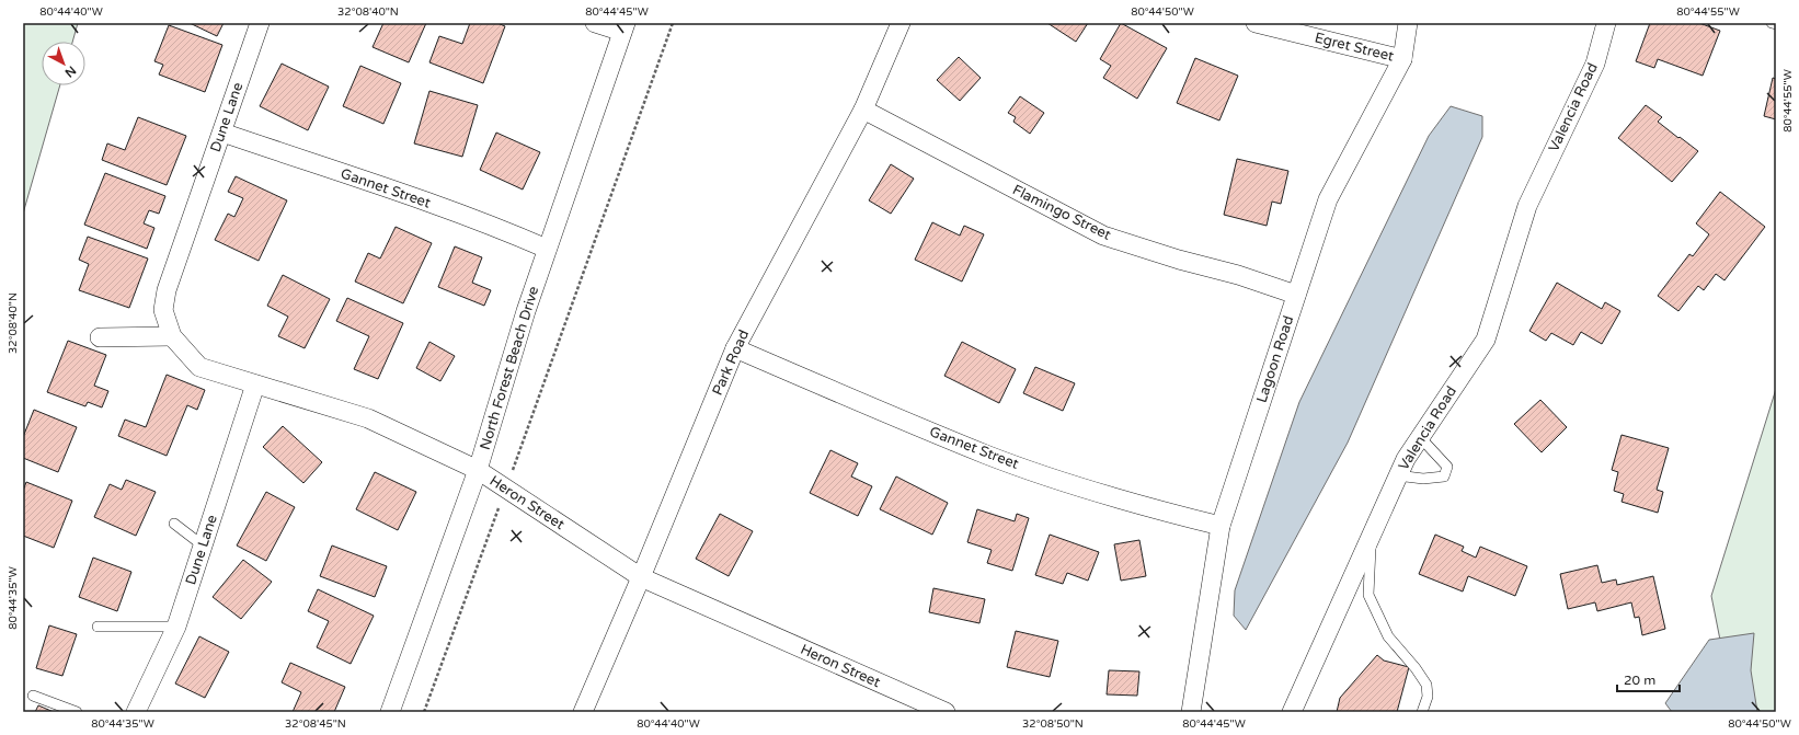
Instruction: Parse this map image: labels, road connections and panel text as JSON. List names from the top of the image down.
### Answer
{
  "streets": {
    "street": [
      "Egret Street",
      "Valencia Road",
      "Dune Lane",
      "Gannet Street",
      "Flamingo Street",
      "Lagoon Road",
      "Park Road",
      "North Forest Beach Drive",
      "Heron Street"
    ]
  },
  "crossings": [
    ["Egret Street", "Lagoon Road"],
    ["Dune Lane", "Gannet Street"],
    ["Dune Lane", "Heron Street"],
    ["Gannet Street", "Lagoon Road"],
    ["Gannet Street", "Park Road"],
    ["Gannet Street", "North Forest Beach Drive"],
    ["Flamingo Street", "Lagoon Road"],
    ["Flamingo Street", "Park Road"],
    ["Park Road", "Heron Street"],
    ["North Forest Beach Drive", "Heron Street"]
  ],
  "scale_bar": "20 m",
  "north": "bottom right",
  "coordinates": [
    "80°44'40\"W",
    "32°08'40\"N",
    "80°44'45\"W",
    "80°44'50\"W",
    "80°44'55\"W",
    "80°44'35\"W",
    "32°08'45\"N",
    "32°08'50\"N"
  ]
}
